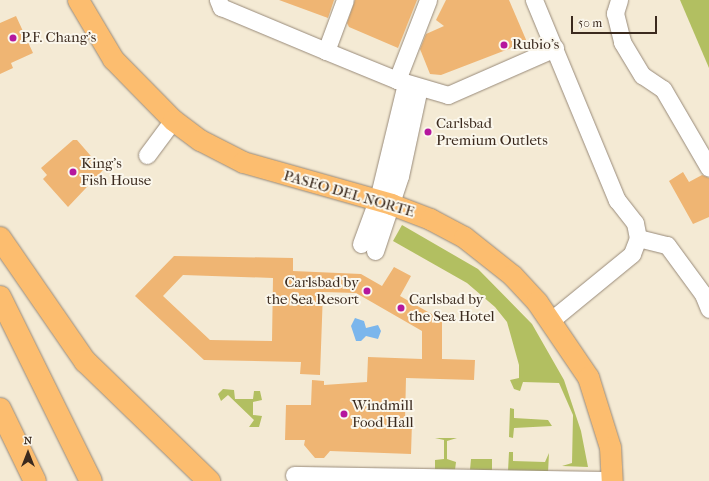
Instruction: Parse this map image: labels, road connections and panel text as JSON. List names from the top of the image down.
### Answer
{
  "streets": {
    "main road": ["PASEO DEL NORTE"]
  },
  "places": [
    "P.F. Chang's",
    "Rubio's",
    "Carlsbad Premium Outlets",
    "King's Fish House",
    "Carlsbad by the Sea Resort",
    "Carlsbad by the Sea Hotel",
    "Windmill Food Hall"
  ],
  "scale_bar": "50 m",
  "north": "top"
}
